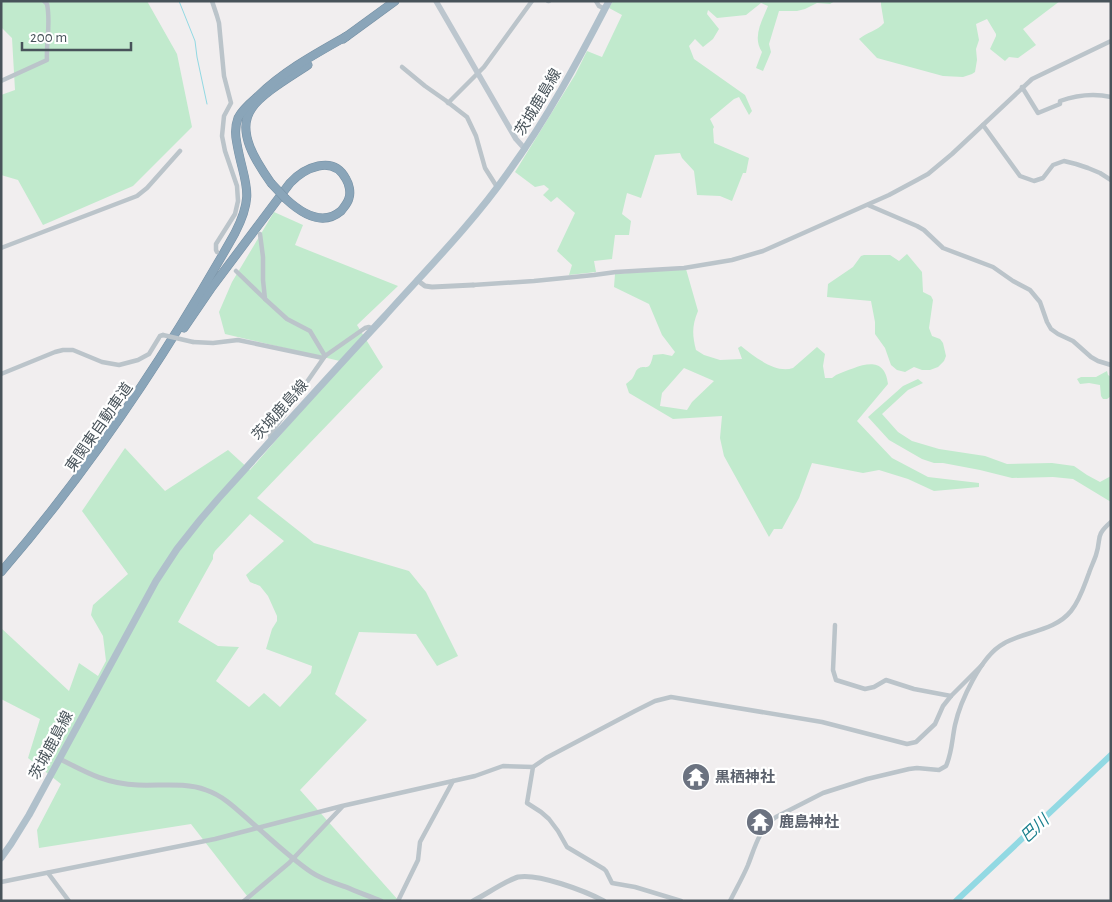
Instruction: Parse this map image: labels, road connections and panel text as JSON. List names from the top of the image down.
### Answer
{
  "streets": {
    "highway": ["東関東自動車道"],
    "main road": ["茨城鹿島線"]
  },
  "water": ["巴川"],
  "places": {
    "temple": ["黒栖神社", "鹿島神社"]
  },
  "scale_bar": "200 m"
}
